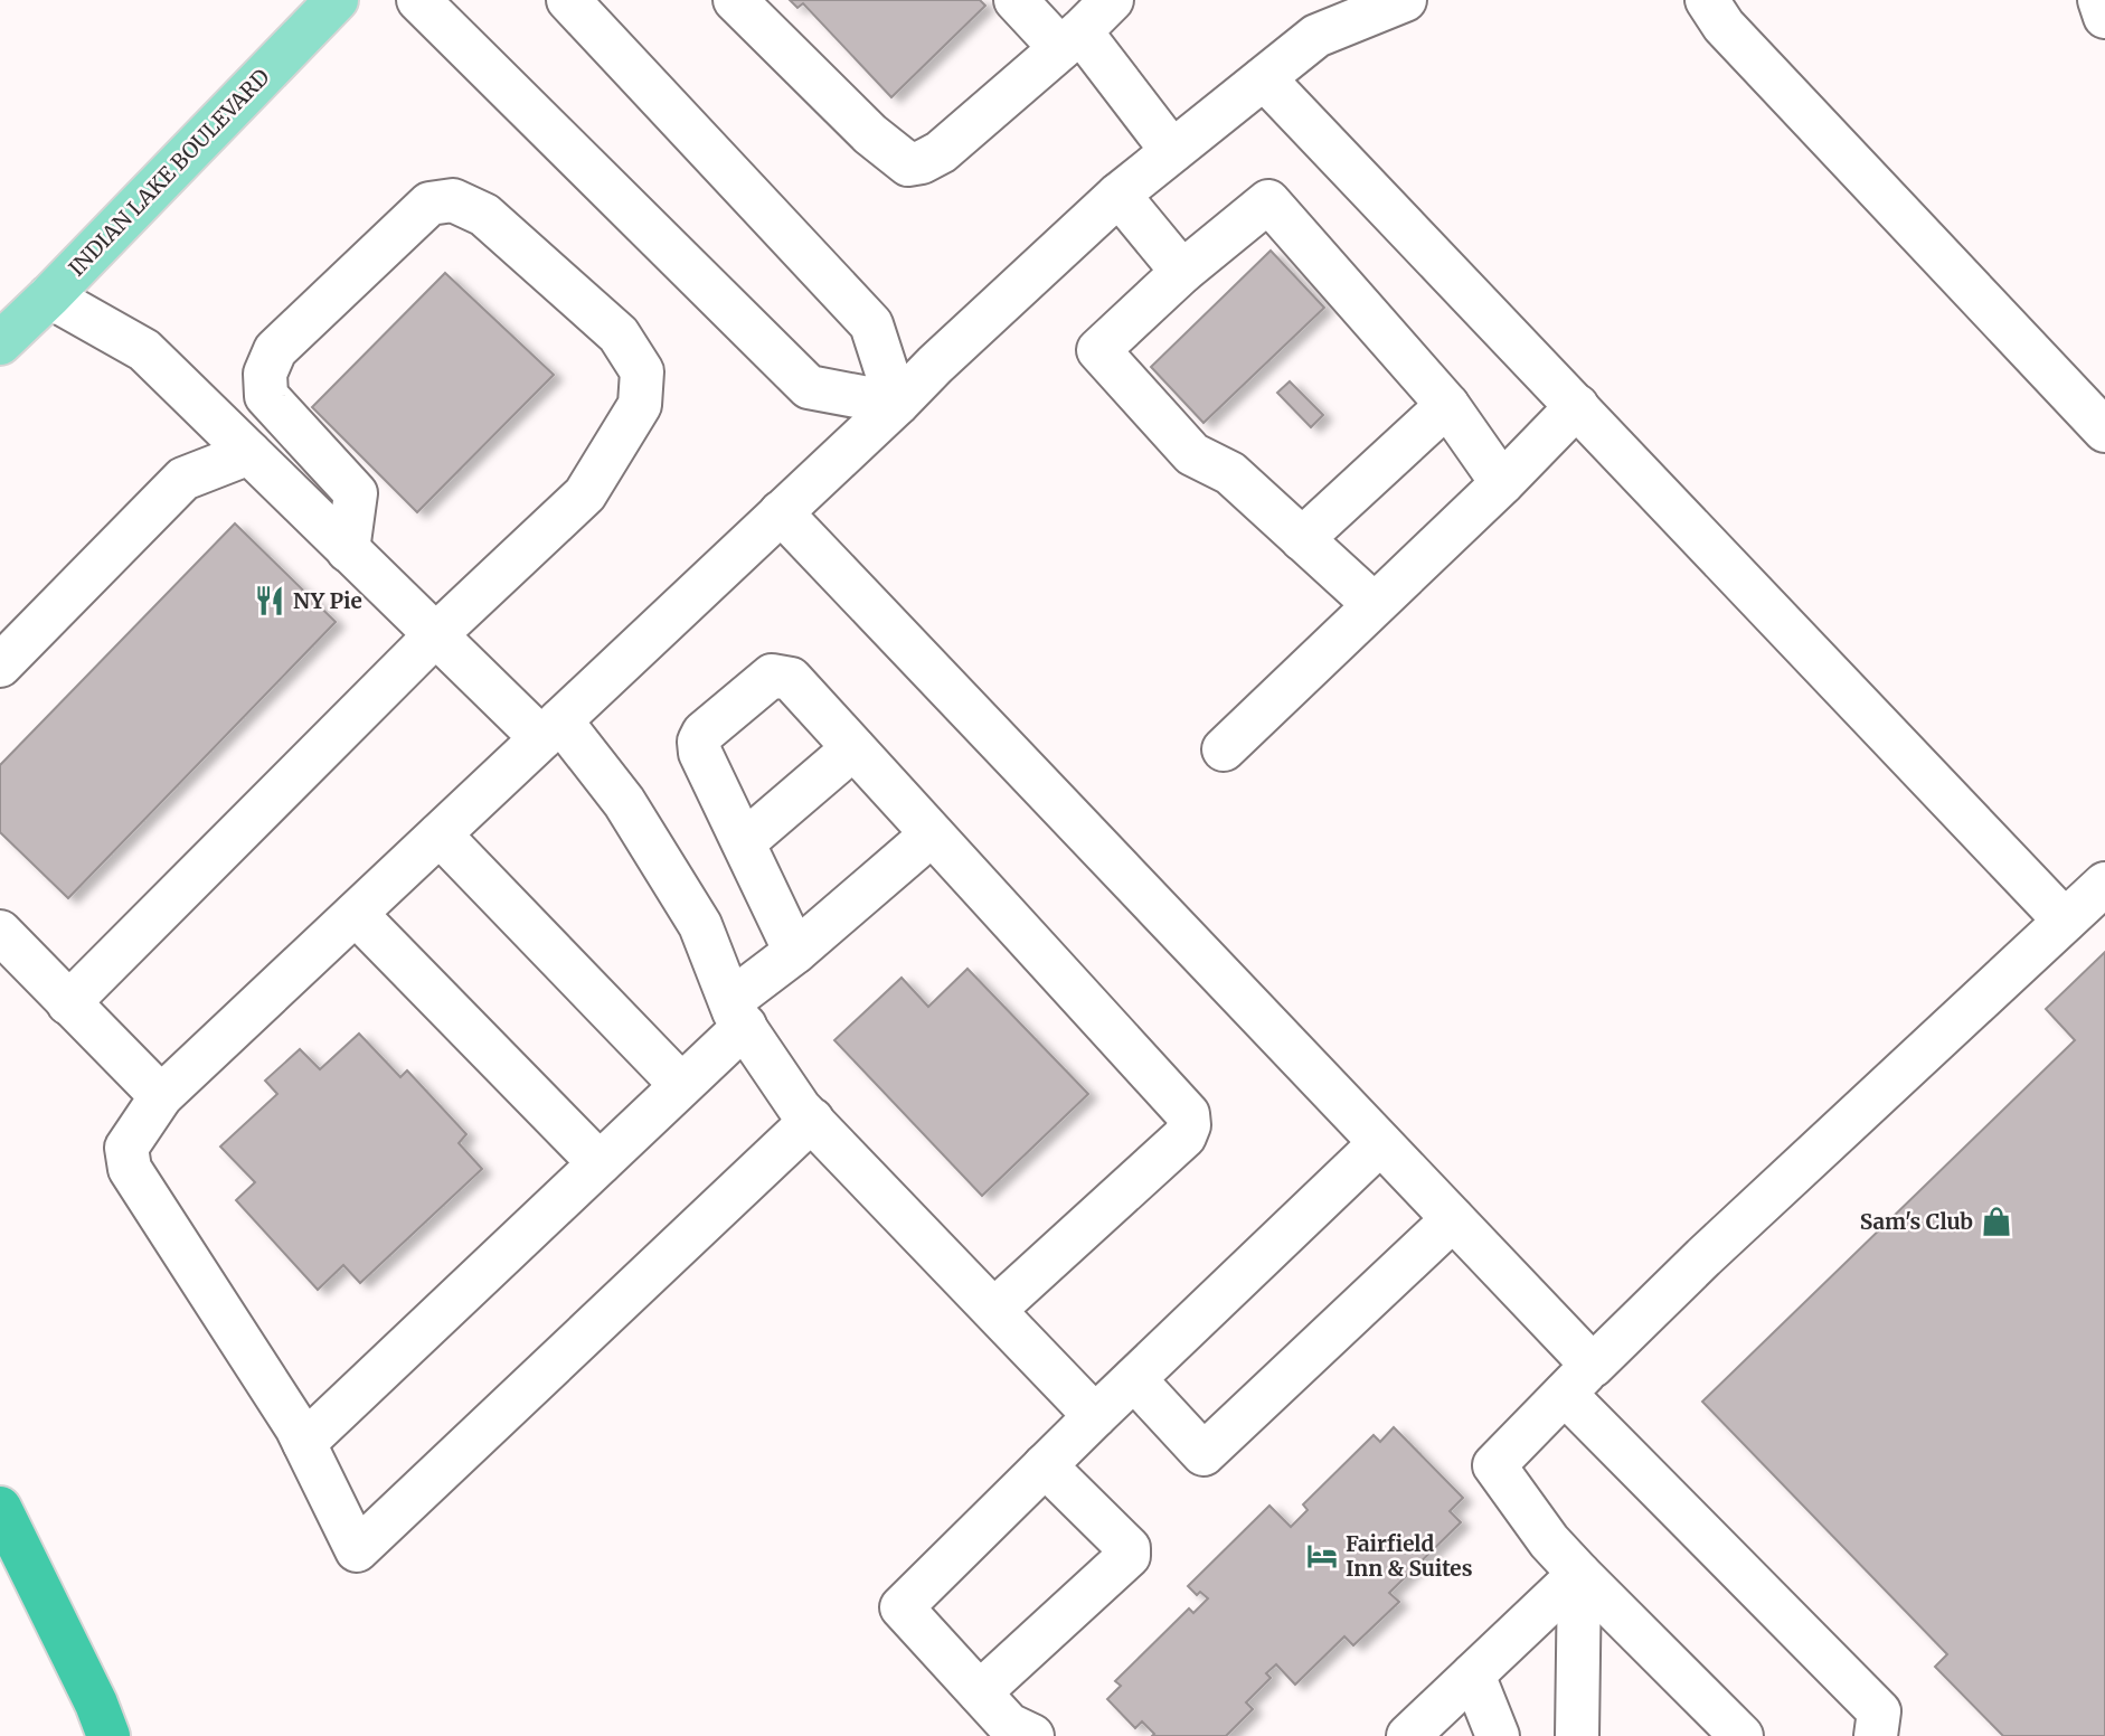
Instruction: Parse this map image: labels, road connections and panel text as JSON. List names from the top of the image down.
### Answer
{
  "streets": {
    "main road": ["INDIAN LAKE BOULEVARD"]
  },
  "places": {
    "restaurant": ["NY Pie"],
    "shop": ["Sam's Club"],
    "hotel": ["Fairfield Inn & Suites"]
  }
}
